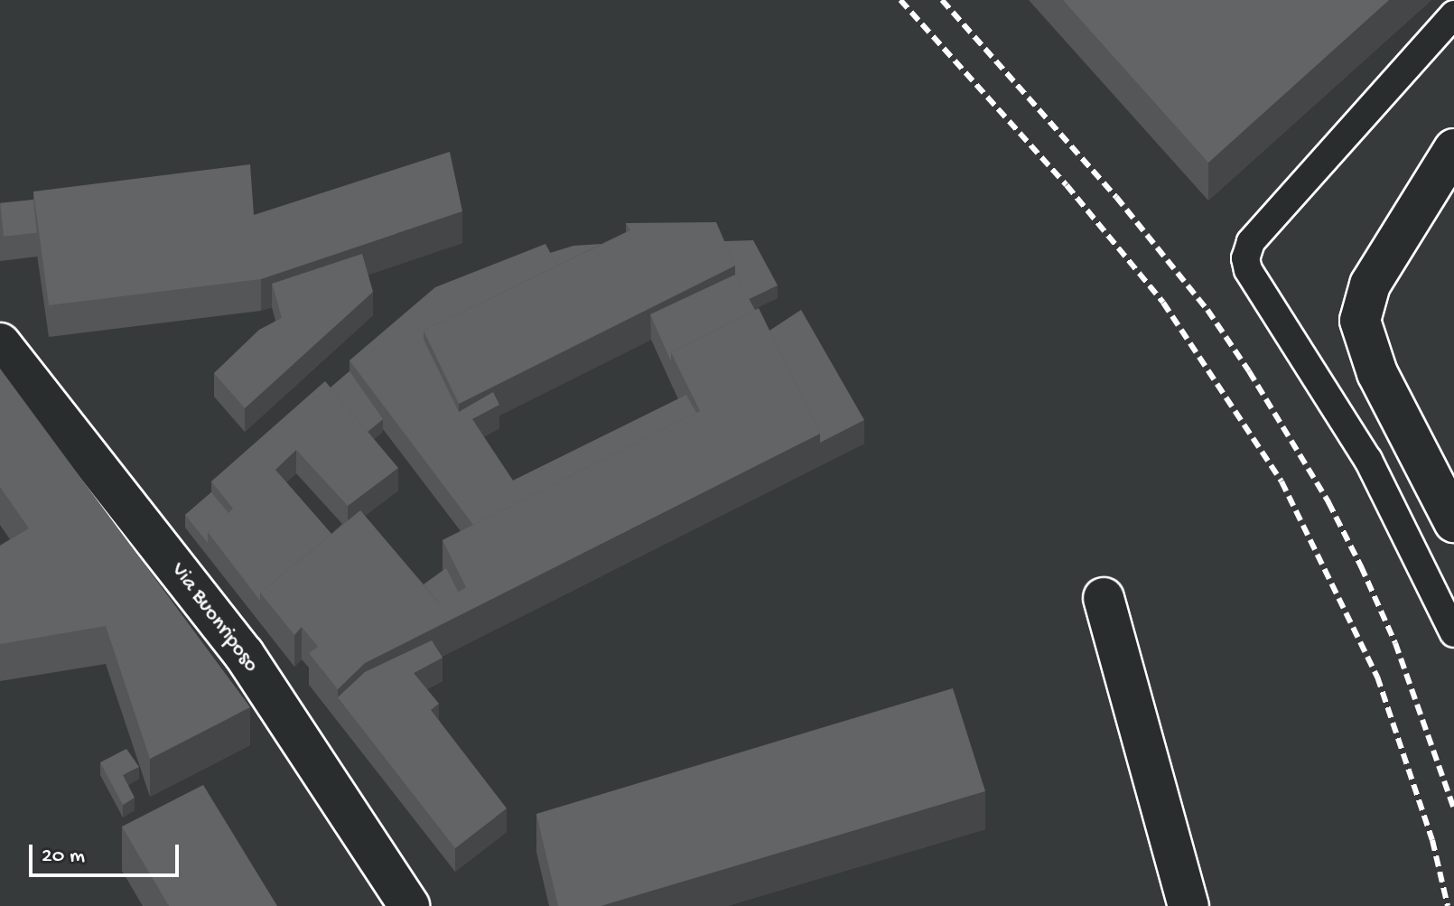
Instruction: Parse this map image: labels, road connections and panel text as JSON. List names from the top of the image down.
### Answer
{
  "streets": {
    "street": ["Via Buonriposo"]
  },
  "scale_bar": "20 m"
}
